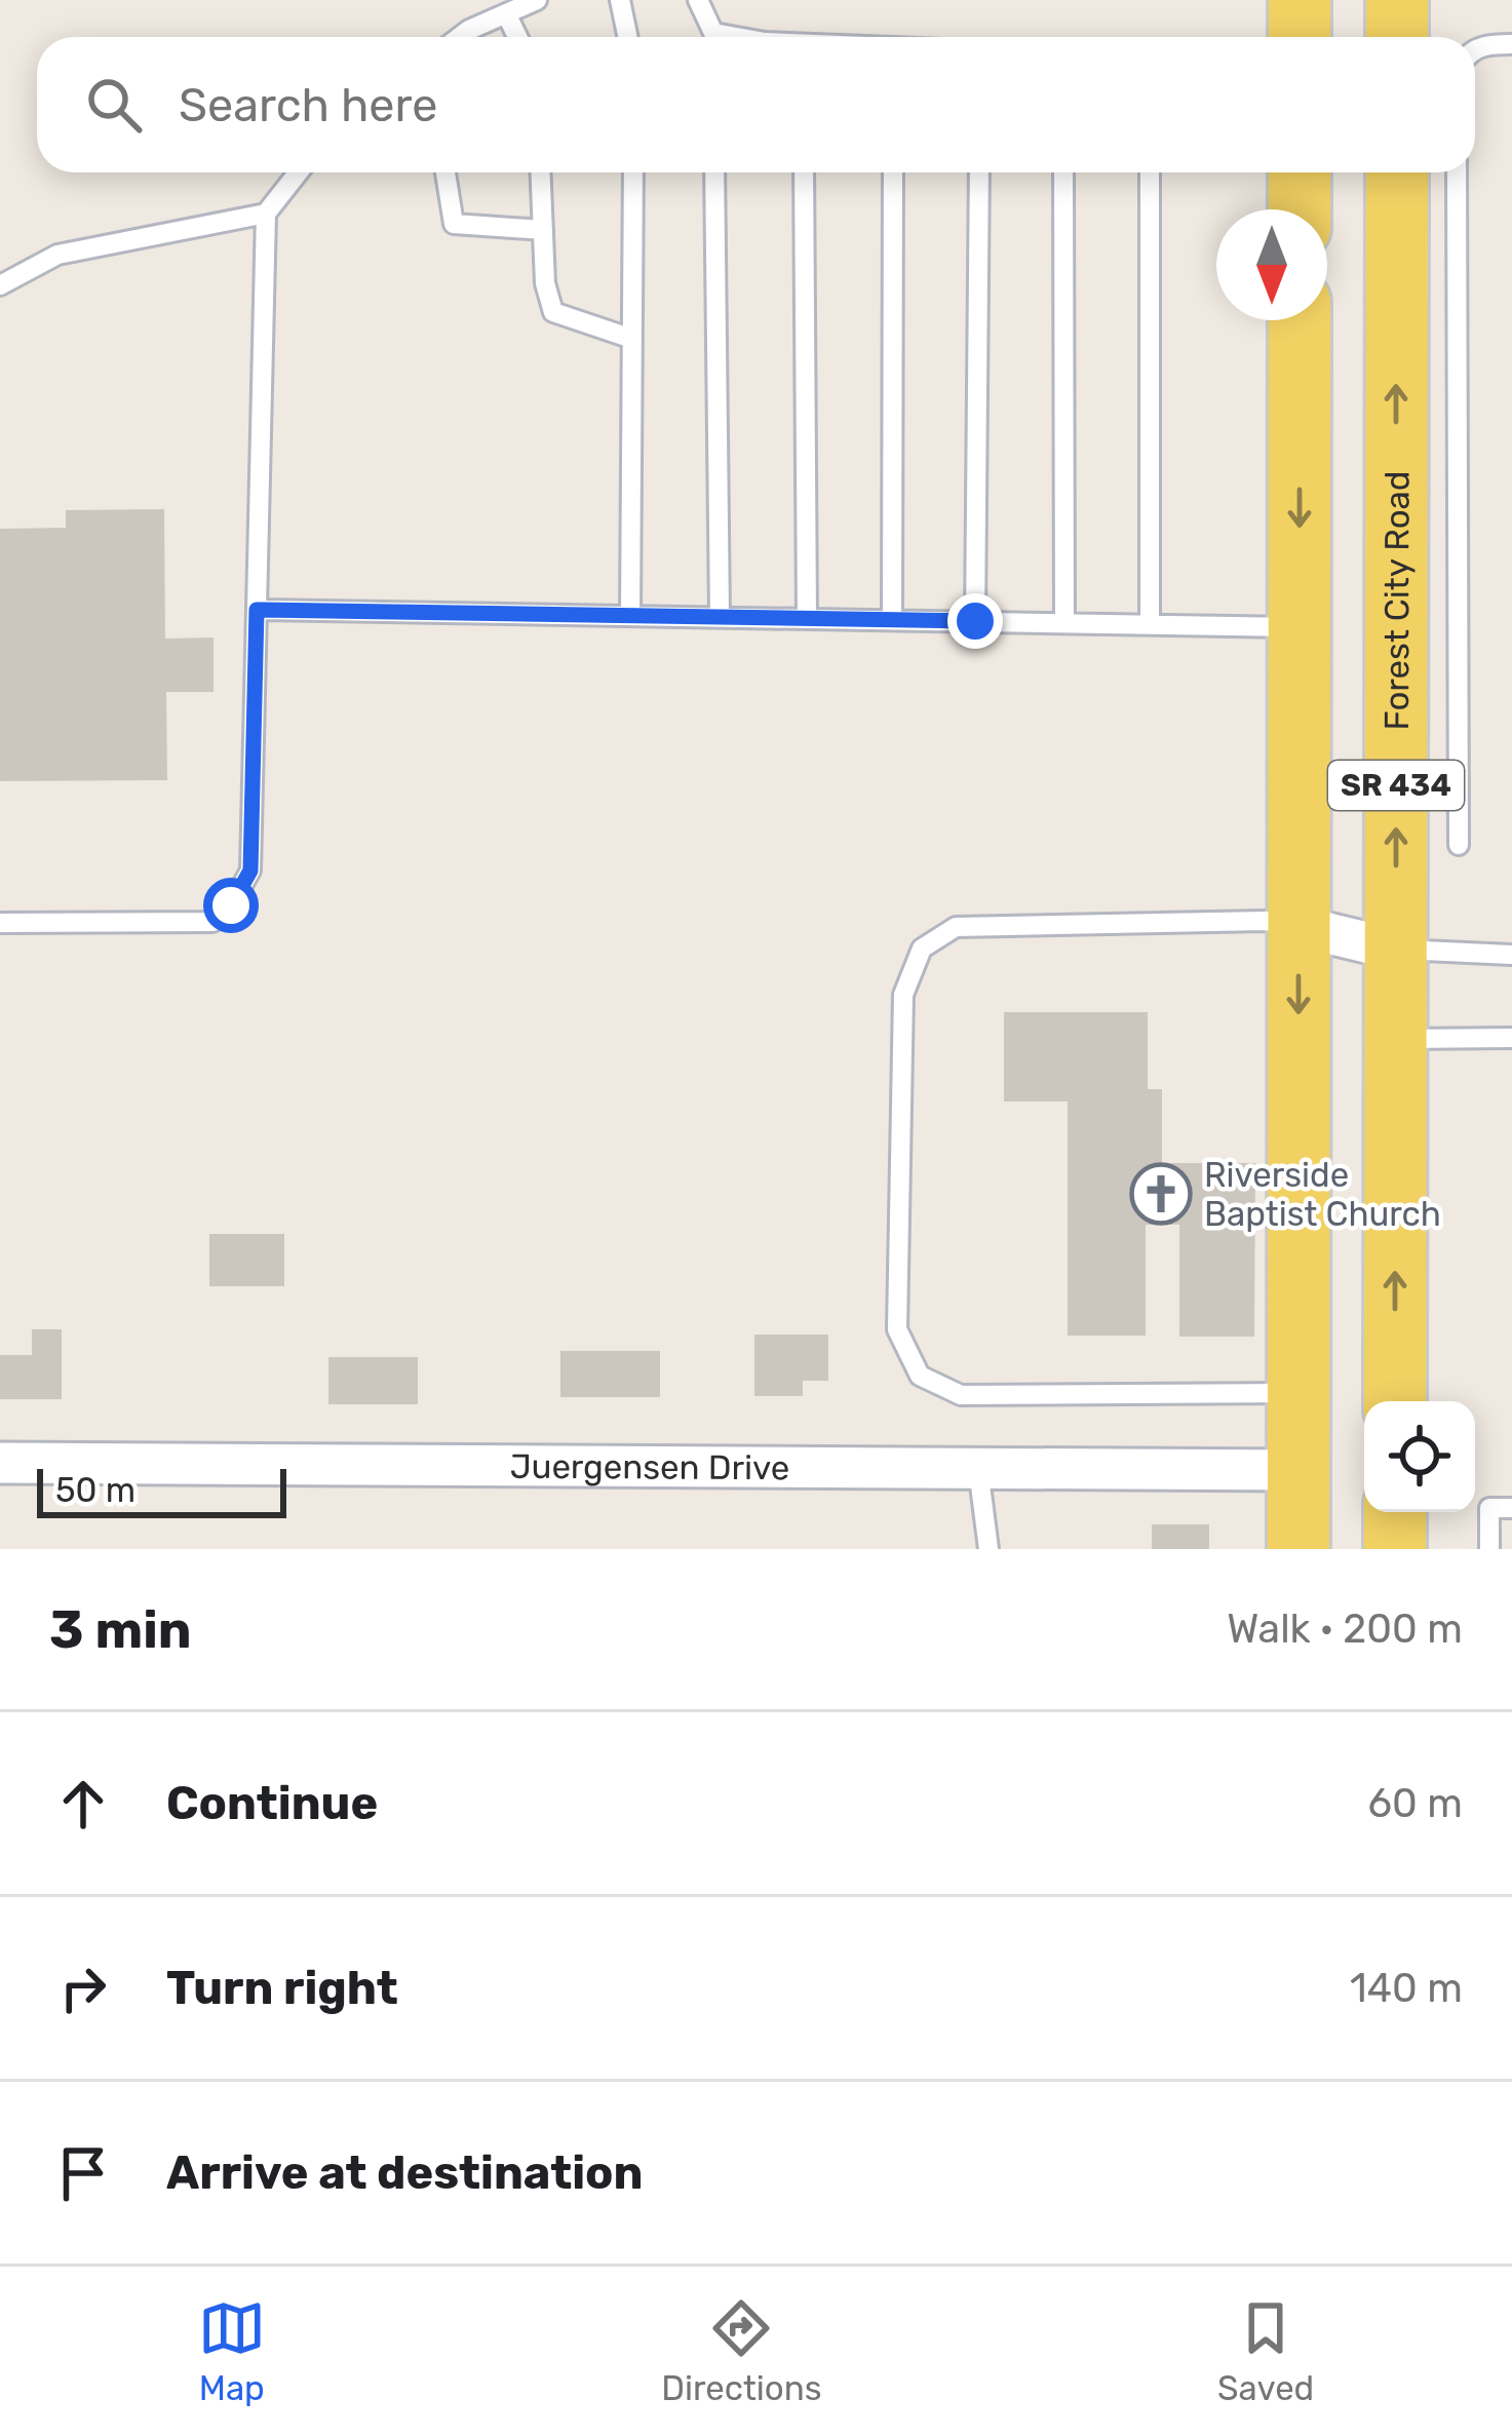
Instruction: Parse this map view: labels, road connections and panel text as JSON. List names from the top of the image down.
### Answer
{
  "streets": {
    "main road": ["Forest City Road", "SR 434"],
    "street": ["Juergensen Drive"]
  },
  "crossings": [
    ["SR 434", "Juergensen Drive"]
  ],
  "places": {
    "church": ["Riverside Baptist Church"]
  },
  "scale_bar": "50 m",
  "north": "bottom",
  "page": {
    "search": "Search here",
    "scale": "50 m",
    "heading": ["3 min", "Walk · 200 m"],
    "list": [
      ["Continue", "60 m"],
      ["Turn right", "140 m"],
      "Arrive at destination"
    ],
    "nav": ["Map", "Directions", "Saved"]
  }
}
